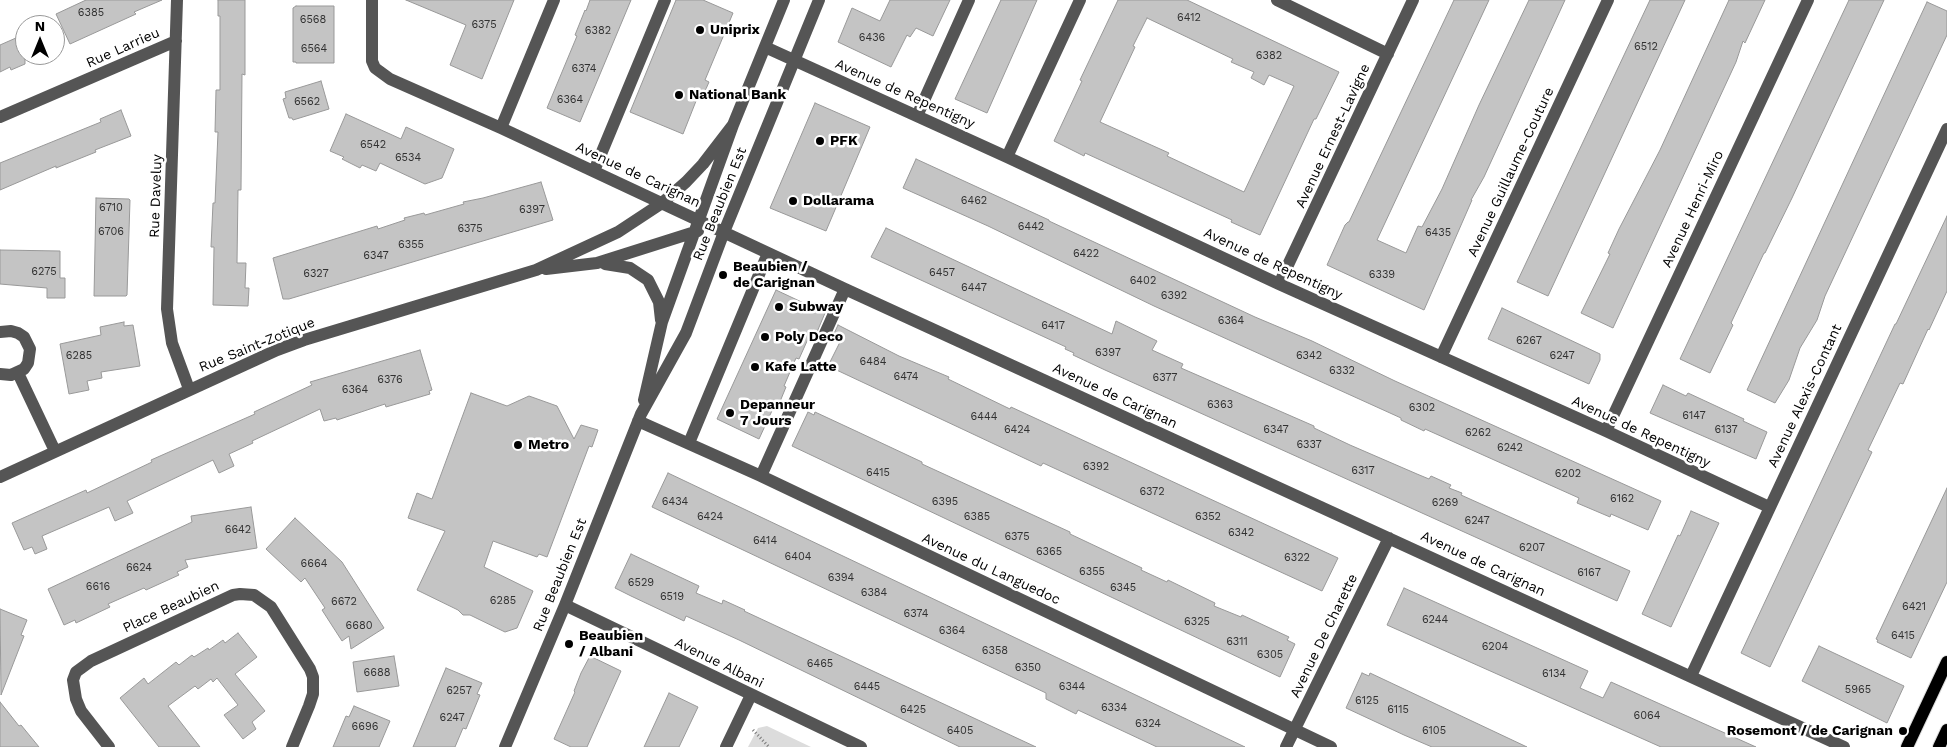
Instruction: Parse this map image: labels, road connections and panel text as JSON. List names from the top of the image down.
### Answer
{
  "streets": {
    "street": [
      "Rue Larrieu",
      "Avenue de Repentigny",
      "Avenue Ernest-Lavigne",
      "Avenue Guillaume-Couture",
      "Avenue de Carignan",
      "Rue Daveluy",
      "Rue Beaubien Est",
      "Avenue Henri-Miro",
      "Rue Saint-Zotique",
      "Avenue Alexis-Contant",
      "Avenue du Languedoc",
      "Place Beaubien",
      "Avenue De Charette",
      "Avenue Albani"
    ]
  },
  "crossings": [
    ["Rue Larrieu", "Rue Daveluy"],
    ["Avenue de Repentigny", "Avenue Ernest-Lavigne"],
    ["Avenue de Repentigny", "Avenue Guillaume-Couture"],
    ["Avenue de Repentigny", "Rue Beaubien Est"],
    ["Avenue de Repentigny", "Avenue Henri-Miro"],
    ["Avenue de Repentigny", "Avenue Alexis-Contant"],
    ["Avenue de Carignan", "Rue Beaubien Est"],
    ["Avenue de Carignan", "Rue Saint-Zotique"],
    ["Avenue de Carignan", "Avenue Alexis-Contant"],
    ["Avenue de Carignan", "Avenue De Charette"],
    ["Rue Daveluy", "Rue Saint-Zotique"],
    ["Rue Beaubien Est", "Rue Saint-Zotique"],
    ["Rue Beaubien Est", "Avenue du Languedoc"],
    ["Rue Beaubien Est", "Avenue Albani"],
    ["Avenue du Languedoc", "Avenue De Charette"]
  ],
  "places": [
    "Uniprix",
    "National Bank",
    "PFK",
    "Dollarama",
    "Beaubien / de Carignan",
    "Subway",
    "Poly Deco",
    "Kafe Latte",
    "Depanneur 7 Jours",
    "Metro",
    "Beaubien / Albani",
    "Rosemont / de Carignan"
  ],
  "house_numbers": [
    "6385",
    "6412",
    "6568",
    "6375",
    "6382",
    "6436",
    "6512",
    "6564",
    "6382",
    "6374",
    "6364",
    "6562",
    "6542",
    "6534",
    "6462",
    "6710",
    "6397",
    "6442",
    "6375",
    "6706",
    "6435",
    "6355",
    "6422",
    "6347",
    "6275",
    "6457",
    "6327",
    "6339",
    "6402",
    "6447",
    "6392",
    "6364",
    "6417",
    "6267",
    "6397",
    "6285",
    "6342",
    "6247",
    "6484",
    "6332",
    "6474",
    "6377",
    "6376",
    "6364",
    "6363",
    "6302",
    "6147",
    "6444",
    "6424",
    "6347",
    "6137",
    "6262",
    "6337",
    "6242",
    "6392",
    "6317",
    "6415",
    "6202",
    "6372",
    "6162",
    "6434",
    "6395",
    "6269",
    "6424",
    "6385",
    "6352",
    "6247",
    "6642",
    "6342",
    "6375",
    "6414",
    "6207",
    "6365",
    "6404",
    "6322",
    "6664",
    "6624",
    "6355",
    "6167",
    "6394",
    "6529",
    "6616",
    "6345",
    "6384",
    "6519",
    "6285",
    "6672",
    "6421",
    "6374",
    "6244",
    "6325",
    "6680",
    "6364",
    "6415",
    "6311",
    "6204",
    "6358",
    "6305",
    "6465",
    "6350",
    "6688",
    "6134",
    "6445",
    "6344",
    "5965",
    "6257",
    "6125",
    "6334",
    "6425",
    "6115",
    "6064",
    "6247",
    "6324",
    "6696",
    "6405",
    "6105"
  ],
  "north": "top"
}
